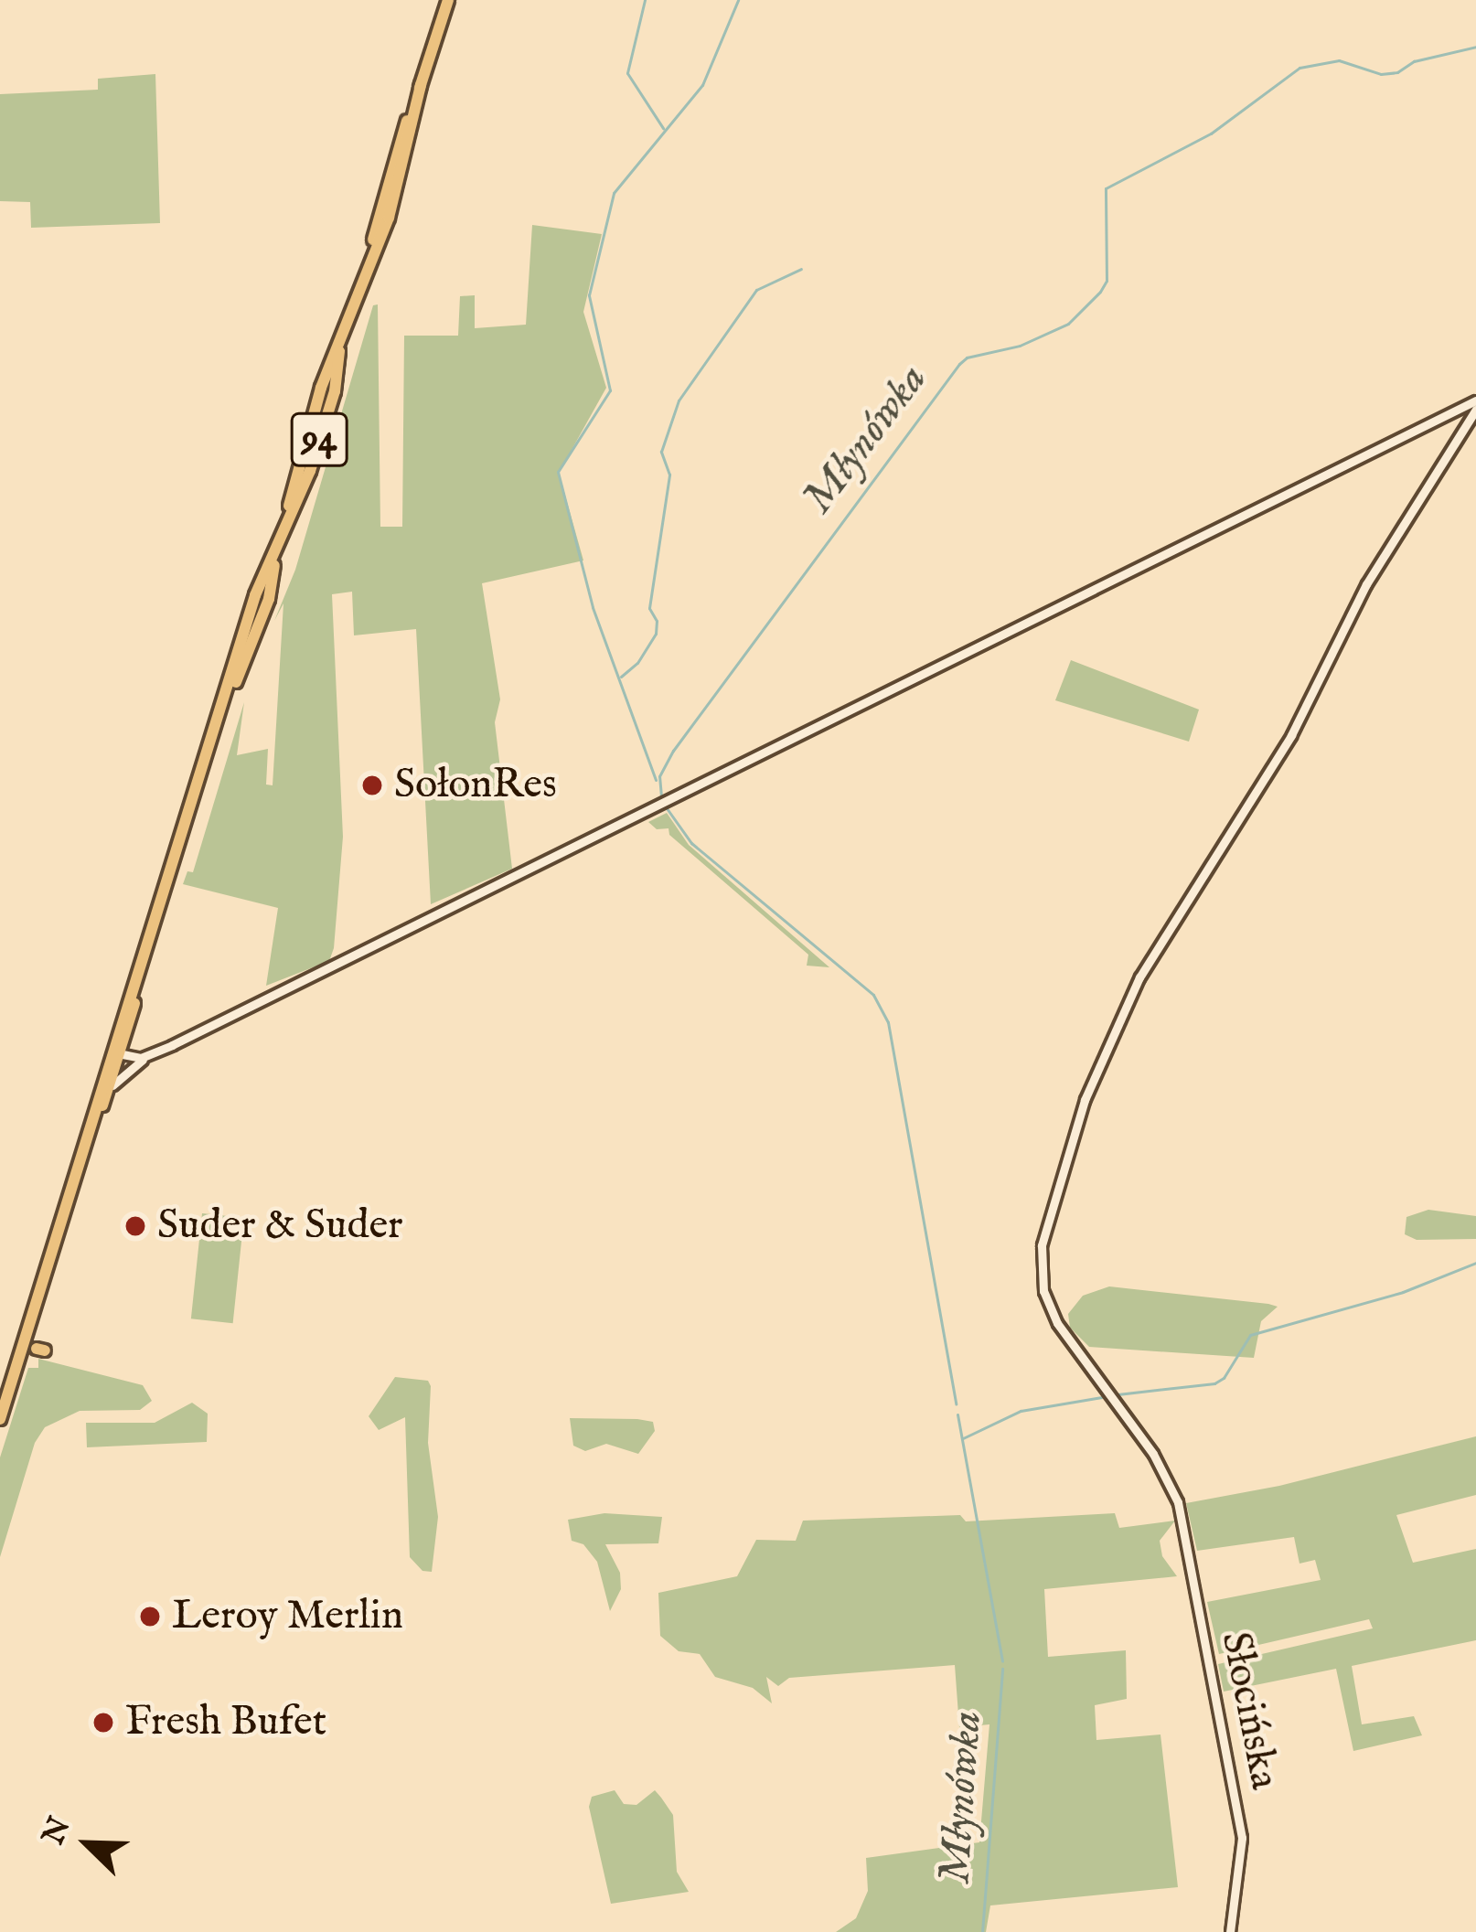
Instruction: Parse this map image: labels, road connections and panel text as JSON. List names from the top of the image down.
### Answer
{
  "streets": {
    "main road": ["94"],
    "street": ["Słocińska"]
  },
  "water": ["Młynówka"],
  "places": [
    "SołonRes",
    "Suder & Suder",
    "Leroy Merlin",
    "Fresh Bufet"
  ],
  "north": "top left"
}
